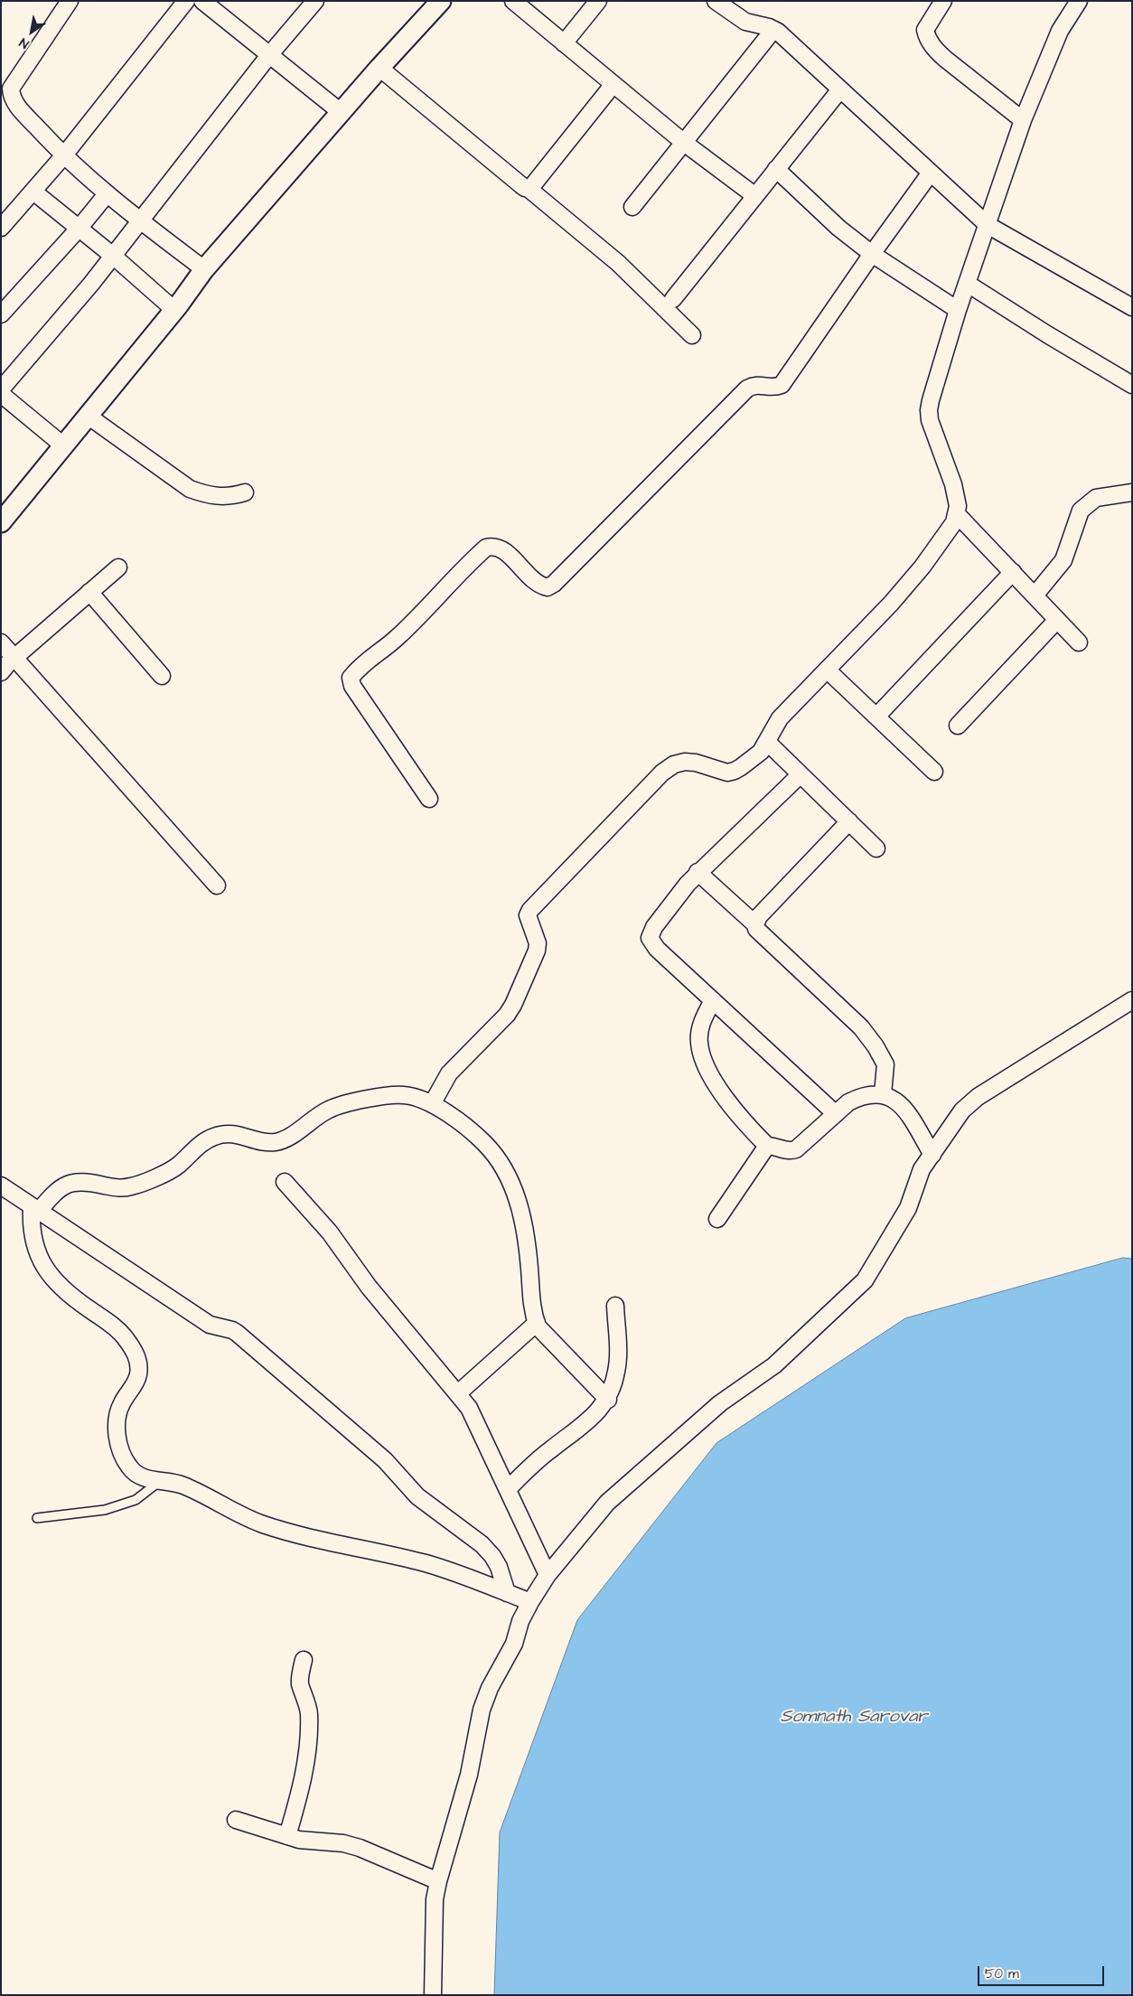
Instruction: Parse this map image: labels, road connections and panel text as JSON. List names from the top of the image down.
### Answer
{
  "water": ["Somnath Sarovar"],
  "scale_bar": "50 m",
  "north": "bottom left"
}
